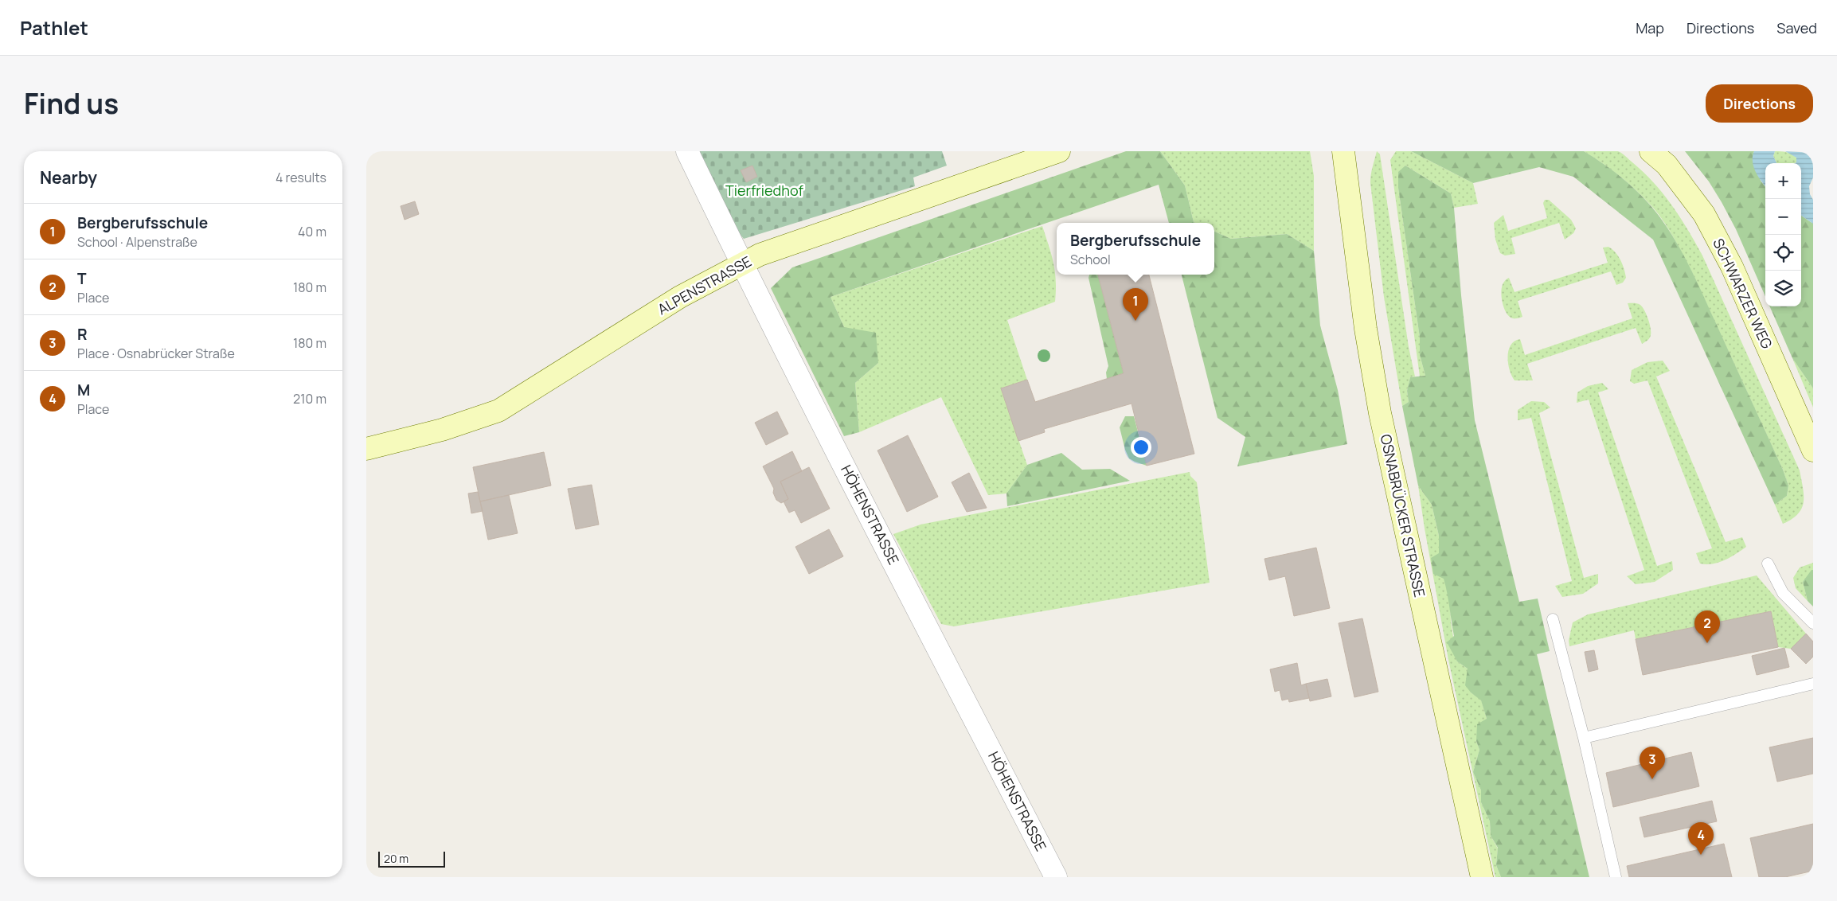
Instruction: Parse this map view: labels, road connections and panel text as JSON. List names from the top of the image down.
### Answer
{
  "streets": {
    "street": [
      "ALPENSTRASSE",
      "SCHWARZER WEG",
      "HÖHENSTRASSE",
      "OSNABRÜCKER STRASSE"
    ]
  },
  "crossings": [
    ["ALPENSTRASSE", "HÖHENSTRASSE"]
  ],
  "parks": ["Tierfriedhof"],
  "scale_bar": "20 m",
  "page": {
    "header": "Pathlet",
    "nav": ["Map", "Directions", "Saved"],
    "title": "Find us",
    "buttons": "Directions",
    "heading": ["Nearby", "4 results"],
    "map_buttons": ["+", "−"],
    "list": [
      {
        "mark": "1",
        "name": "Bergberufsschule",
        "note": "School · Alpenstraße",
        "value": "40 m"
      },
      {
        "mark": "2",
        "name": "T",
        "note": "Place",
        "value": "180 m"
      },
      {
        "mark": "3",
        "name": "R",
        "note": "Place · Osnabrücker Straße",
        "value": "180 m"
      },
      {
        "mark": "4",
        "name": "M",
        "note": "Place",
        "value": "210 m"
      }
    ],
    "popup": ["Bergberufsschule", "School"],
    "pins": [
      "1",
      "2",
      "3",
      "4"
    ],
    "scale": "20 m"
  }
}
